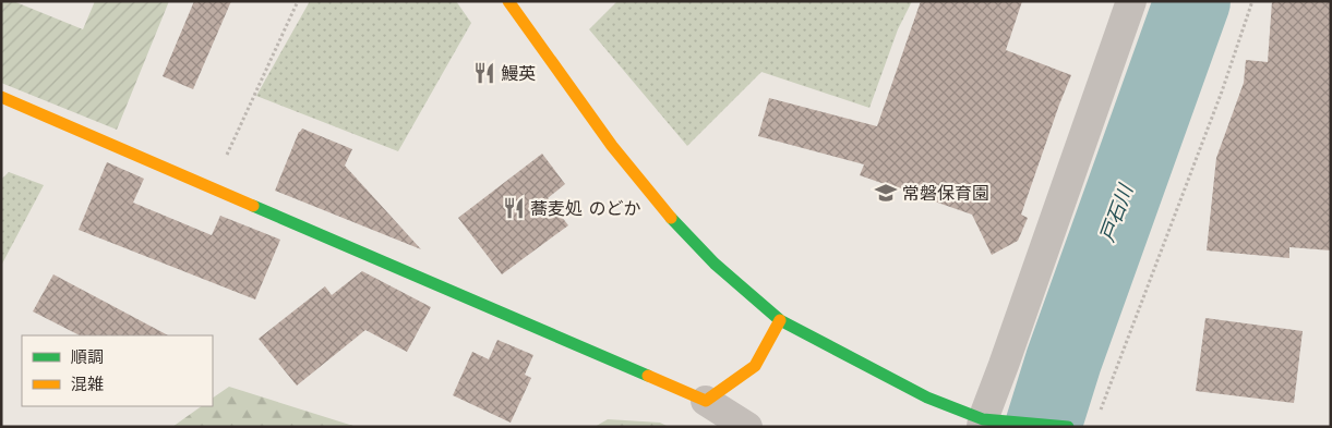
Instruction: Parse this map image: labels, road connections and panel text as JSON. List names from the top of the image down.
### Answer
{
  "water": ["戸石川"],
  "places": {
    "restaurant": ["鰻英", "蕎麦処 のどか"],
    "school or university": ["常磐保育園"]
  },
  "legend": ["順調", "混雑"]
}
